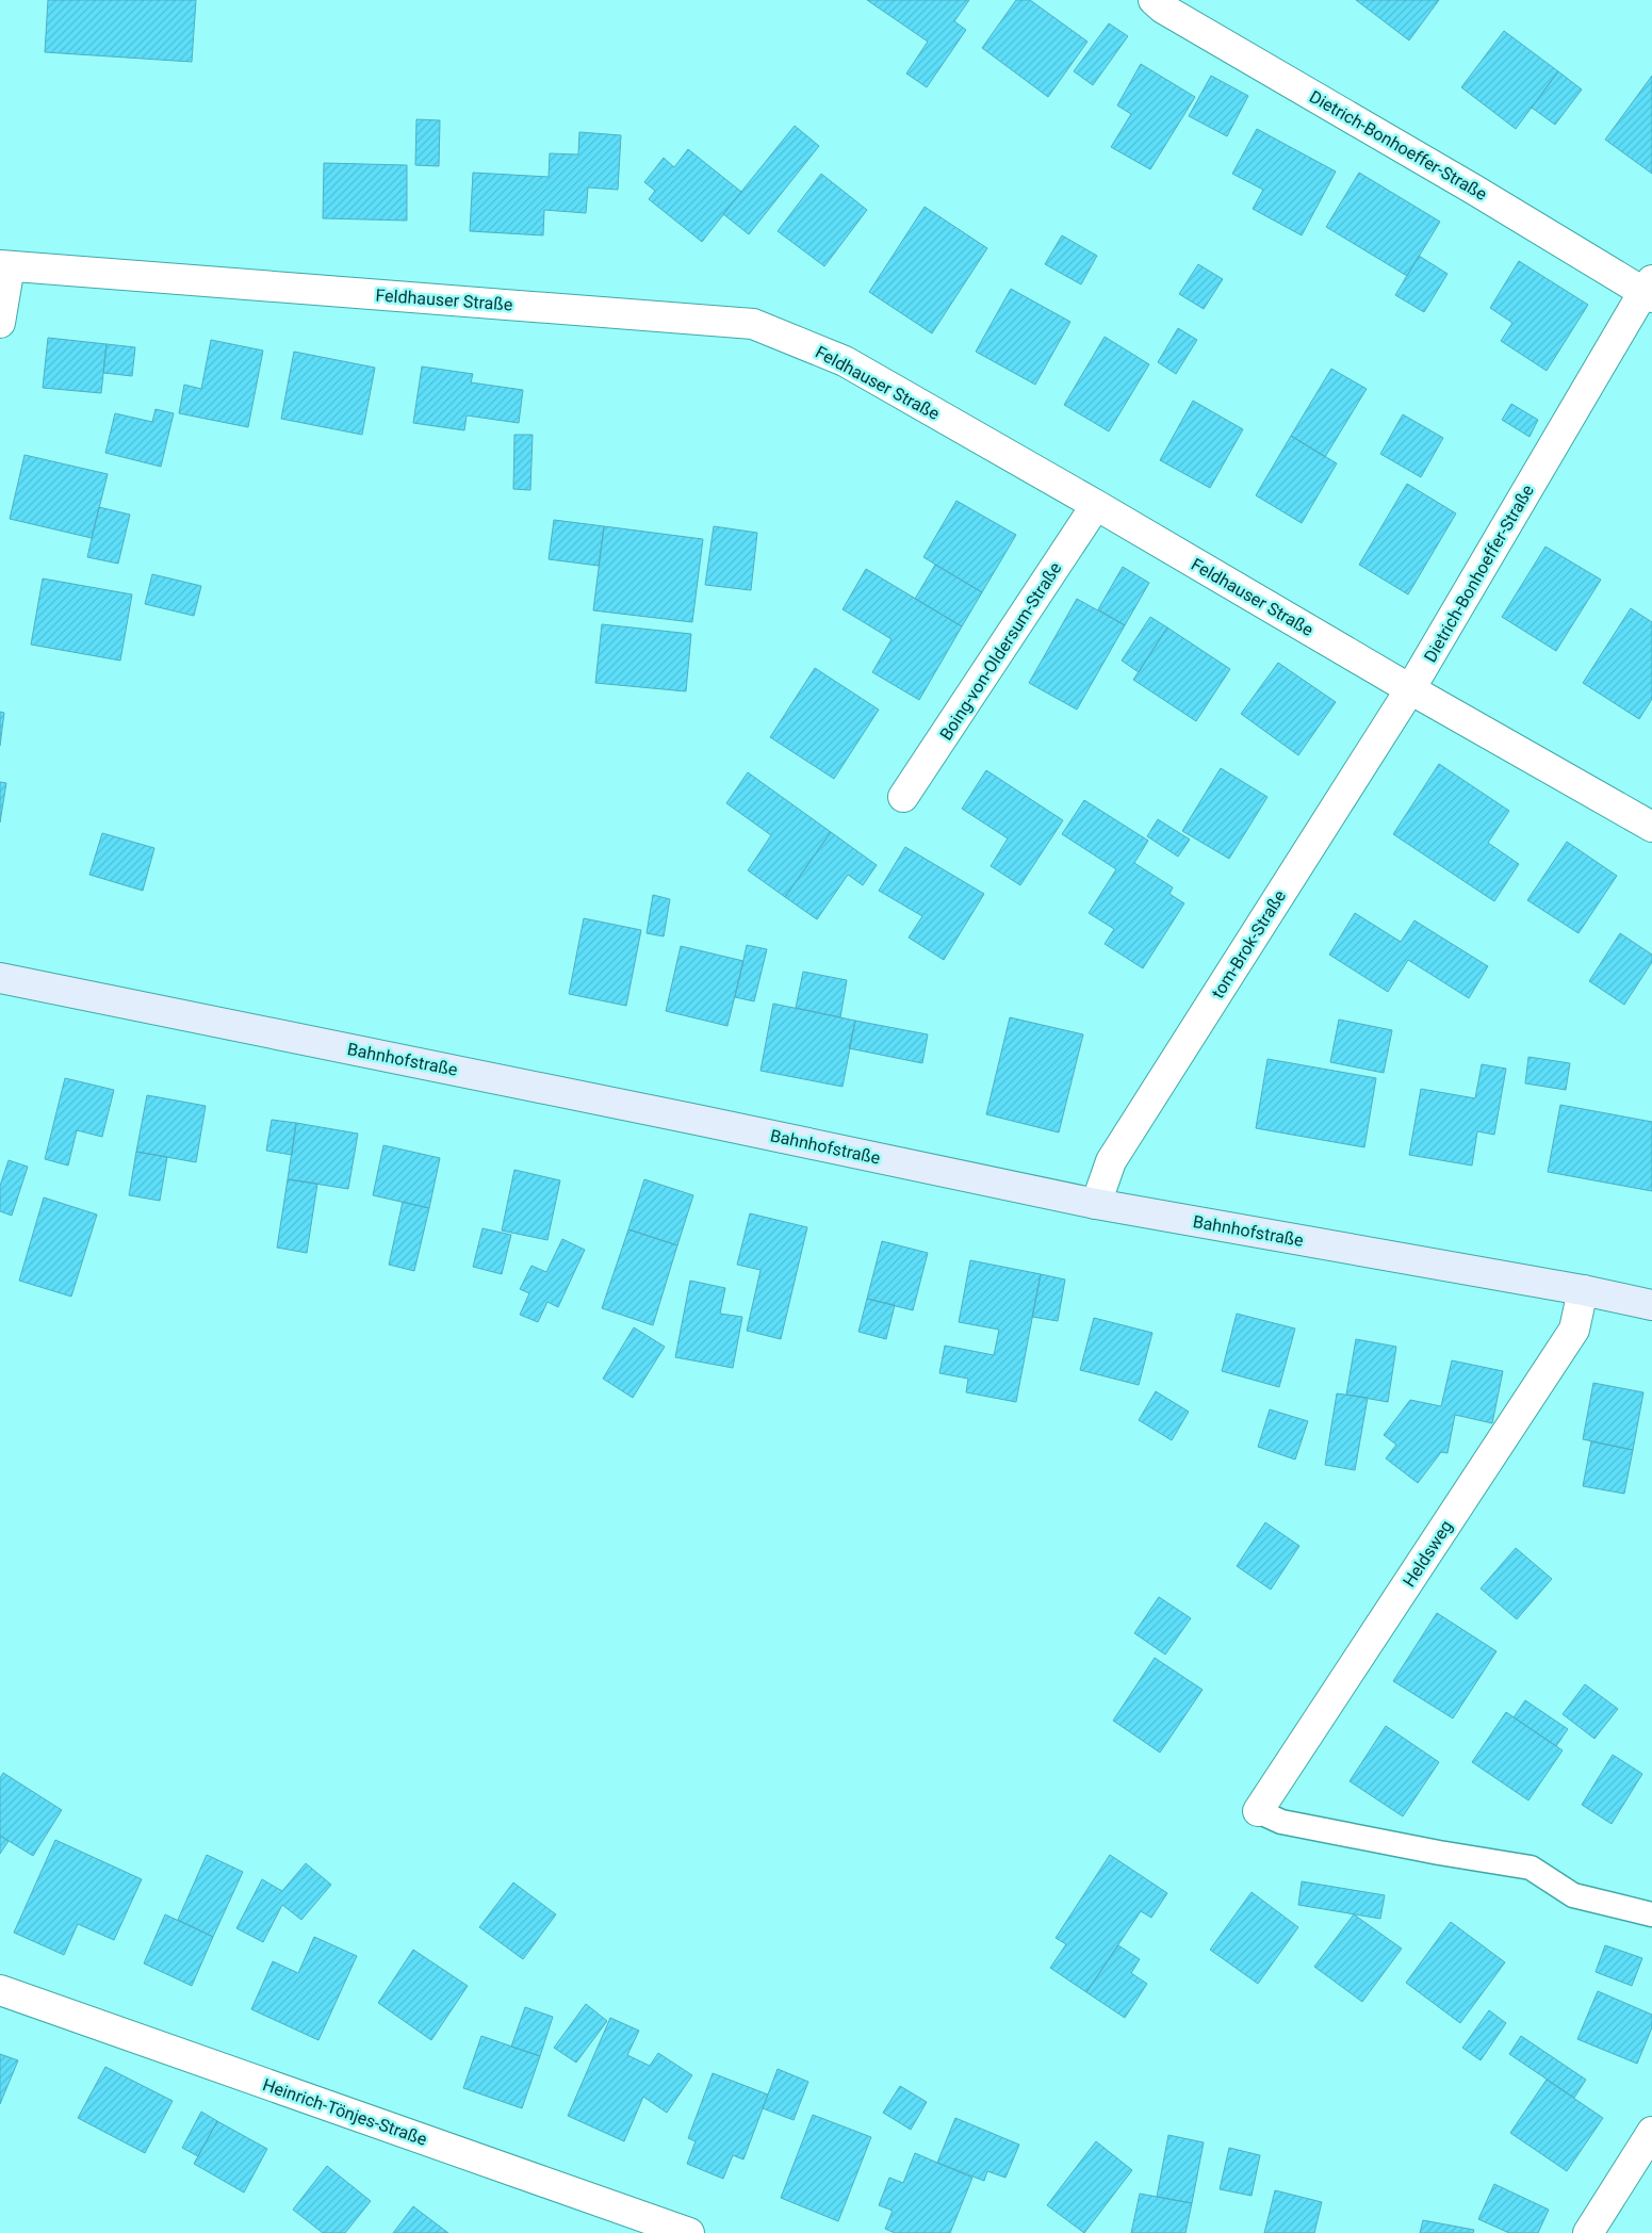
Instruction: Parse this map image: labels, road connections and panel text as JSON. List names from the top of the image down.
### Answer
{
  "streets": {
    "street": [
      "Dietrich-Bonhoeffer-Straße",
      "Feldhauser Straße",
      "Boing-von-Oldersum-Straße",
      "tom-Brok-Straße",
      "Bahnhofstraße",
      "Heldsweg",
      "Heinrich-Tönjes-Straße"
    ]
  },
  "crossings": [
    ["Dietrich-Bonhoeffer-Straße", "Feldhauser Straße"],
    ["Dietrich-Bonhoeffer-Straße", "tom-Brok-Straße"],
    ["Feldhauser Straße", "Boing-von-Oldersum-Straße"],
    ["Feldhauser Straße", "tom-Brok-Straße"],
    ["tom-Brok-Straße", "Bahnhofstraße"],
    ["Bahnhofstraße", "Heldsweg"]
  ]
}
